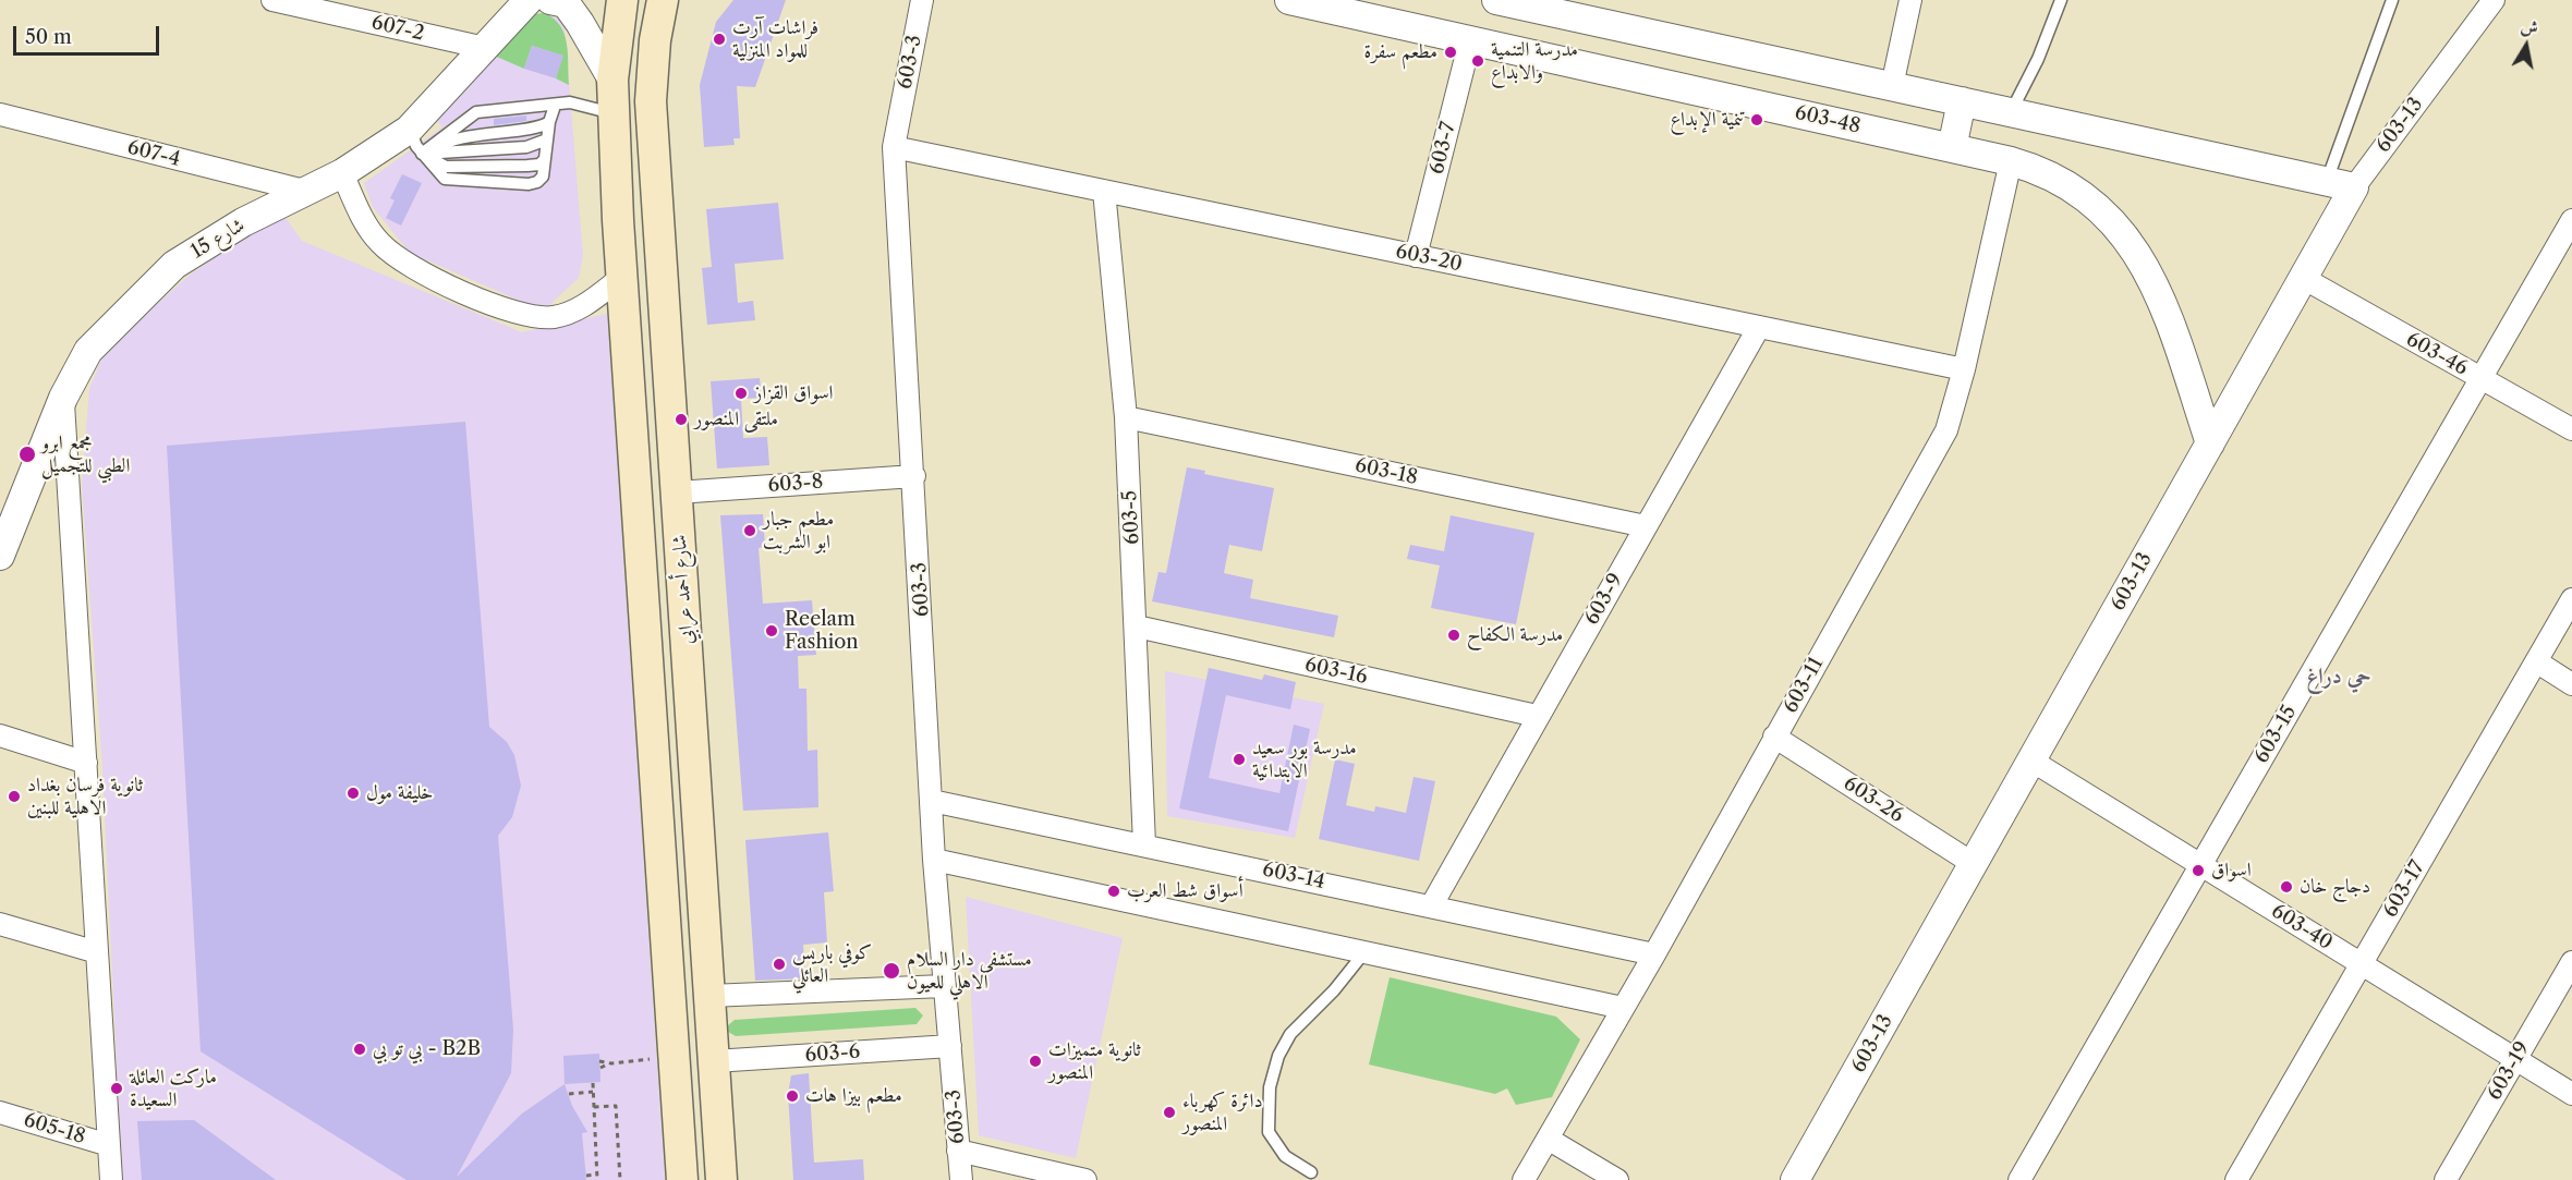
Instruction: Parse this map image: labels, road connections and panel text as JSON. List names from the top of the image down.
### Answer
{
  "streets": {
    "main road": ["شارع أحمد عرابي"],
    "street": [
      "607-2",
      "603-3",
      "603-48",
      "603-13",
      "603-7",
      "607-4",
      "شارع 15",
      "603-20",
      "603-46",
      "603-18",
      "603-8",
      "603-5",
      "603-9",
      "603-16",
      "603-11",
      "603-15",
      "603-26",
      "603-14",
      "603-17",
      "603-40",
      "603-6",
      "603-19",
      "605-18"
    ]
  },
  "crossings": [
    ["607-2", "شارع 15"],
    ["603-3", "603-20"],
    ["603-3", "603-8"],
    ["603-3", "603-14"],
    ["603-3", "603-6"],
    ["603-48", "603-13"],
    ["603-48", "603-7"],
    ["603-48", "603-11"],
    ["603-13", "603-46"],
    ["603-13", "603-26"],
    ["603-13", "603-40"],
    ["603-7", "603-20"],
    ["607-4", "شارع 15"],
    ["603-20", "603-5"],
    ["603-20", "603-9"],
    ["603-20", "603-11"],
    ["603-46", "603-15"],
    ["603-18", "603-5"],
    ["603-18", "603-9"],
    ["603-8", "شارع أحمد عرابي"],
    ["603-5", "603-16"],
    ["603-5", "603-14"],
    ["شارع أحمد عرابي", "603-6"],
    ["603-9", "603-16"],
    ["603-9", "603-14"],
    ["603-11", "603-26"],
    ["603-11", "603-14"],
    ["603-15", "603-40"],
    ["603-17", "603-40"],
    ["603-40", "603-19"]
  ],
  "districts": ["حي دراغ"],
  "places": [
    "فراشات آرت للمواد المنزلية",
    "مطعم سفرة",
    "مدرسة التنمية والابداع",
    "تنمية الإبداع",
    "اسواق القزاز",
    "ملتقى المنصور",
    "مجمع ابرو الطبي للتجميل",
    "مطعم جبار ابو الشربت",
    "Reelam Fashion",
    "مدرسة الكفاح",
    "مدرسة بور سعيد الابتدائية",
    "خليفة مول",
    "ثانوية فرسان بغداد الاهلية للبنين",
    "اسواق",
    "دجاج خان",
    "أسواق شط العرب",
    "كوفي باريس العائلي",
    "مستشفى دار السلام الاهلي للعيون",
    "بي تو بي - B2B",
    "ثانوية متميزات المنصور",
    "ماركت العائلة السعيدة",
    "مطعم بيزا هات",
    "دائرة كهرباء المنصور"
  ],
  "scale_bar": "50 m",
  "north": "top"
}
